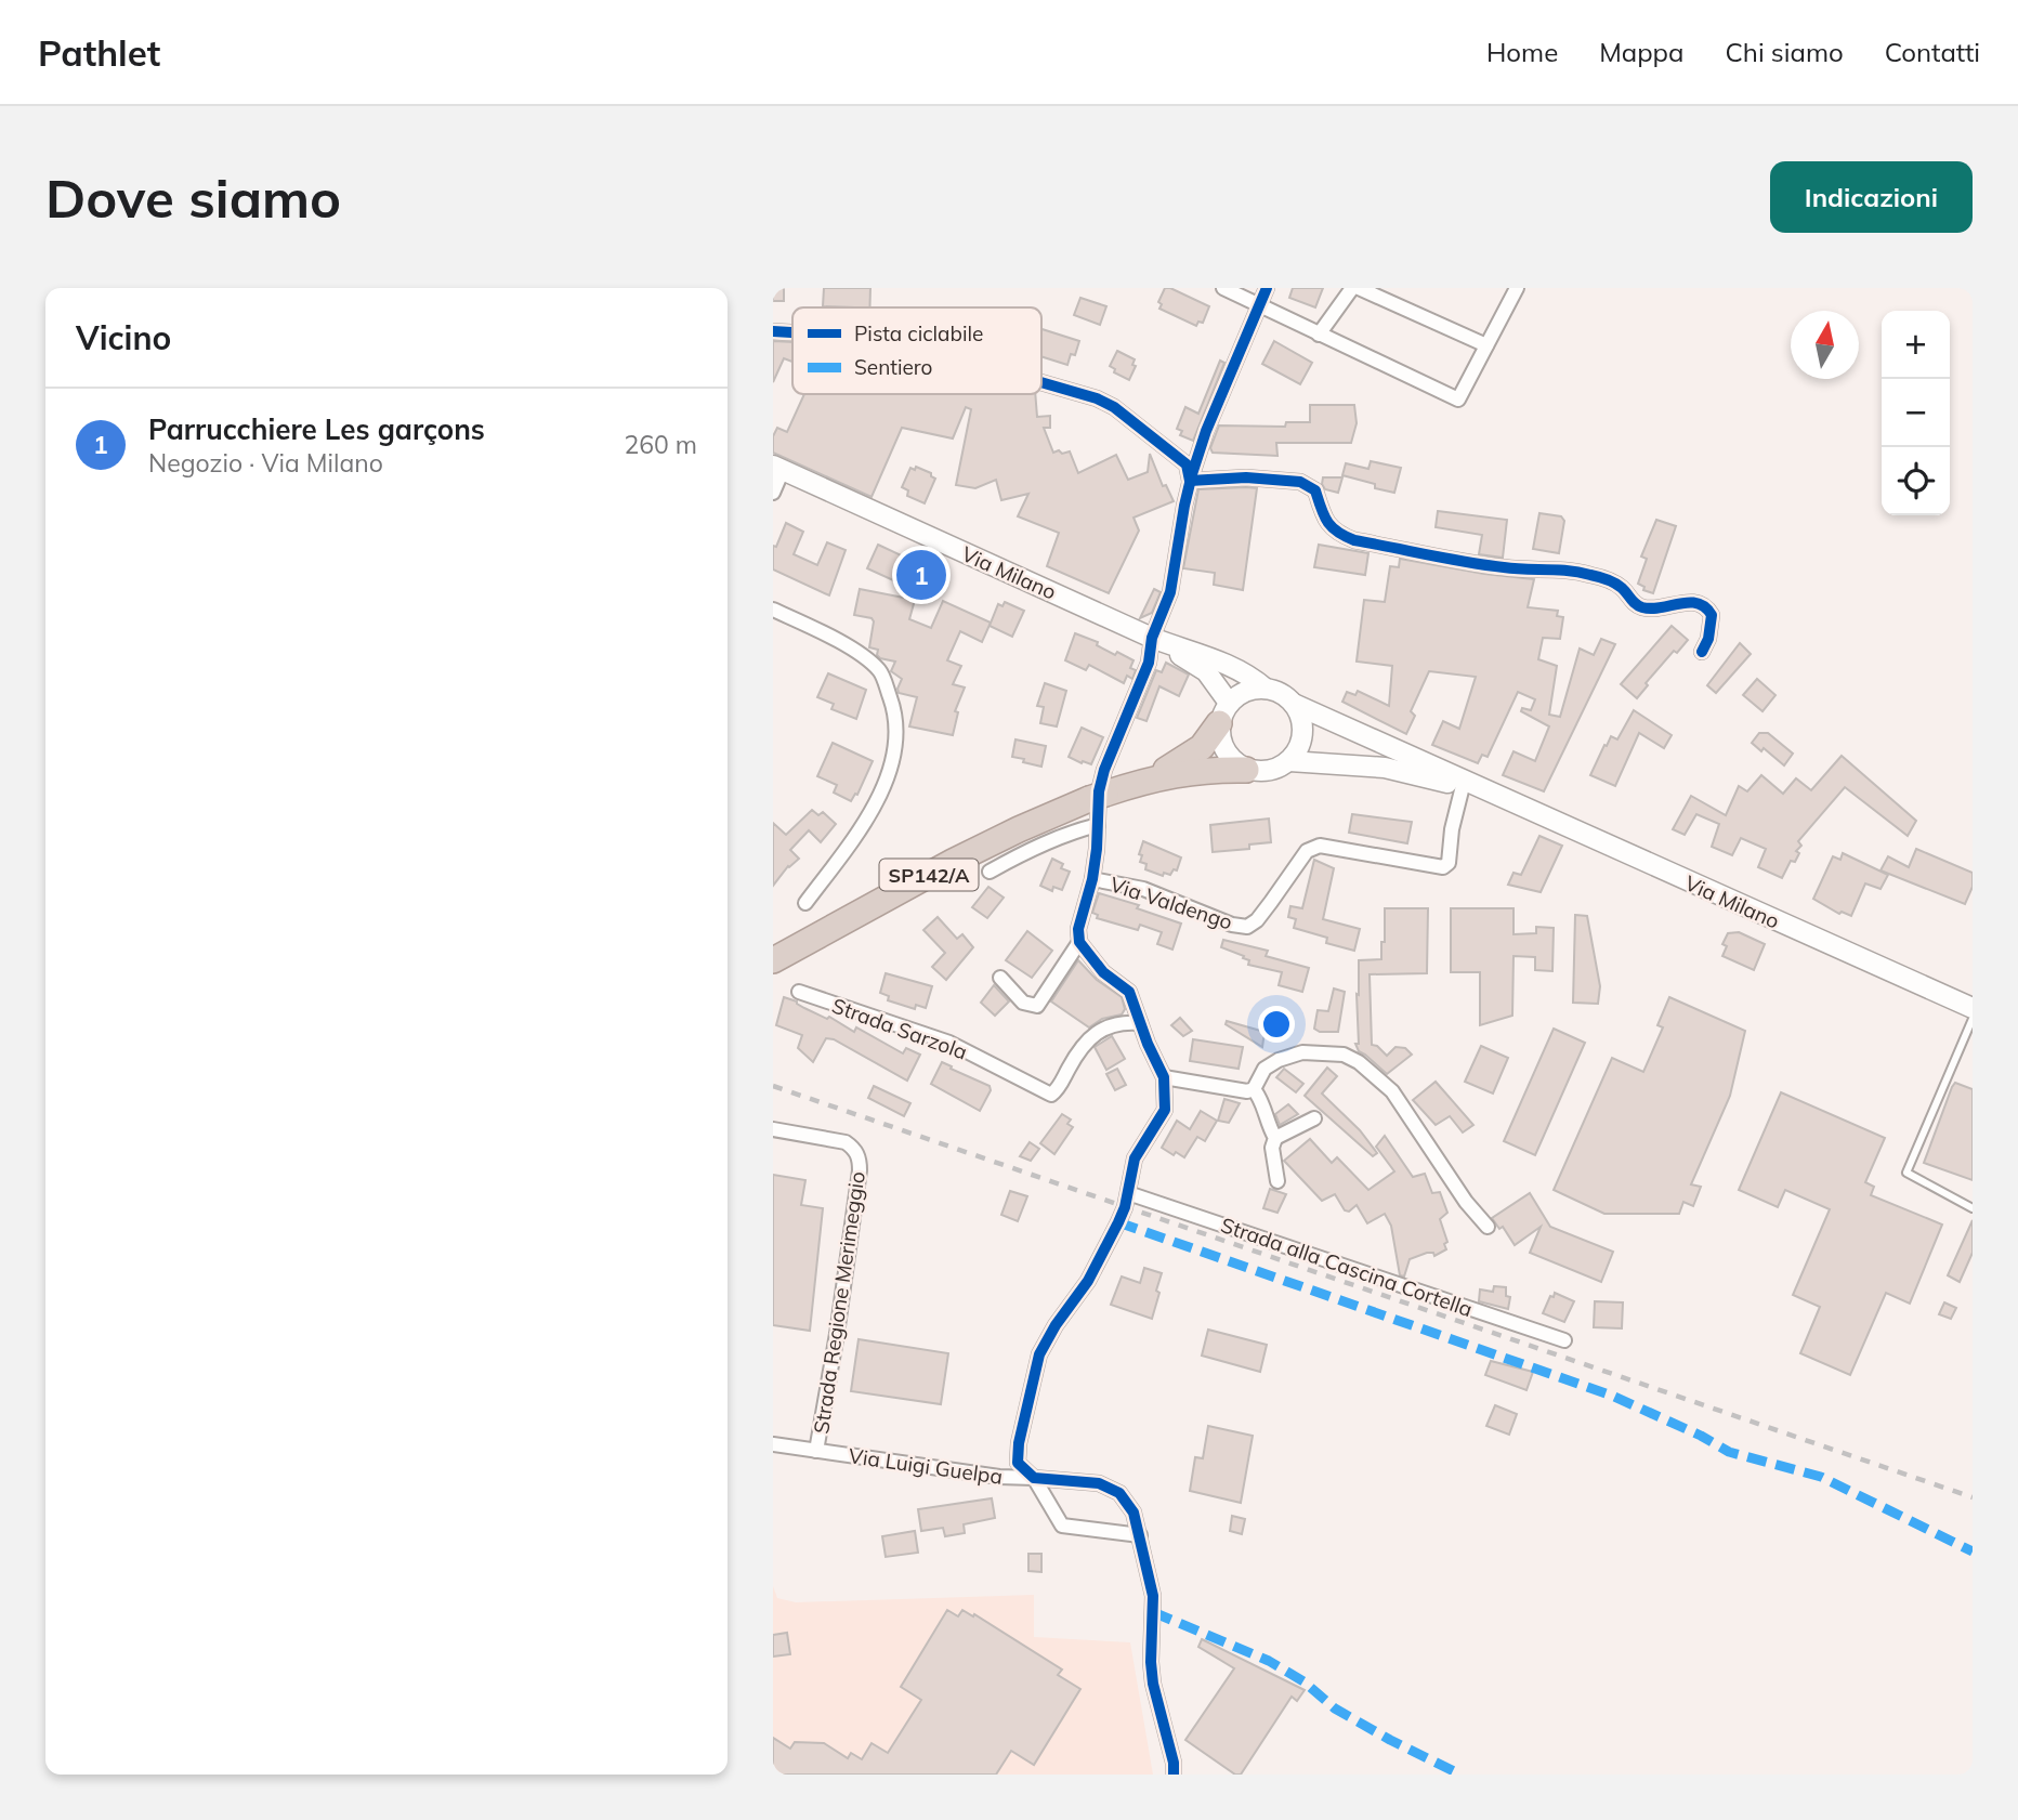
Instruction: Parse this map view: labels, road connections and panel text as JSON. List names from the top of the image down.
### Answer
{
  "streets": {
    "highway": ["SP142/A"],
    "main road": ["Via Milano"],
    "street": [
      "Via Valdengo",
      "Strada Sarzola",
      "Strada alla Cascina Cortella",
      "Strada Regione Merimeggio",
      "Via Luigi Guelpa"
    ]
  },
  "crossings": [
    ["Via Milano", "SP142/A"],
    ["Via Milano", "Via Valdengo"],
    ["Strada Regione Merimeggio", "Via Luigi Guelpa"]
  ],
  "legend": ["Pista ciclabile", "Sentiero"],
  "north": "top",
  "page": {
    "header": "Pathlet",
    "nav": [
      "Home",
      "Mappa",
      "Chi siamo",
      "Contatti"
    ],
    "buttons": "Indicazioni",
    "title": "Dove siamo",
    "heading": "Vicino",
    "map_buttons": ["+", "−"],
    "list": [
      {
        "mark": "1",
        "name": "Parrucchiere Les garçons",
        "note": "Negozio · Via Milano",
        "value": "260 m"
      }
    ],
    "pins": "1"
  }
}
